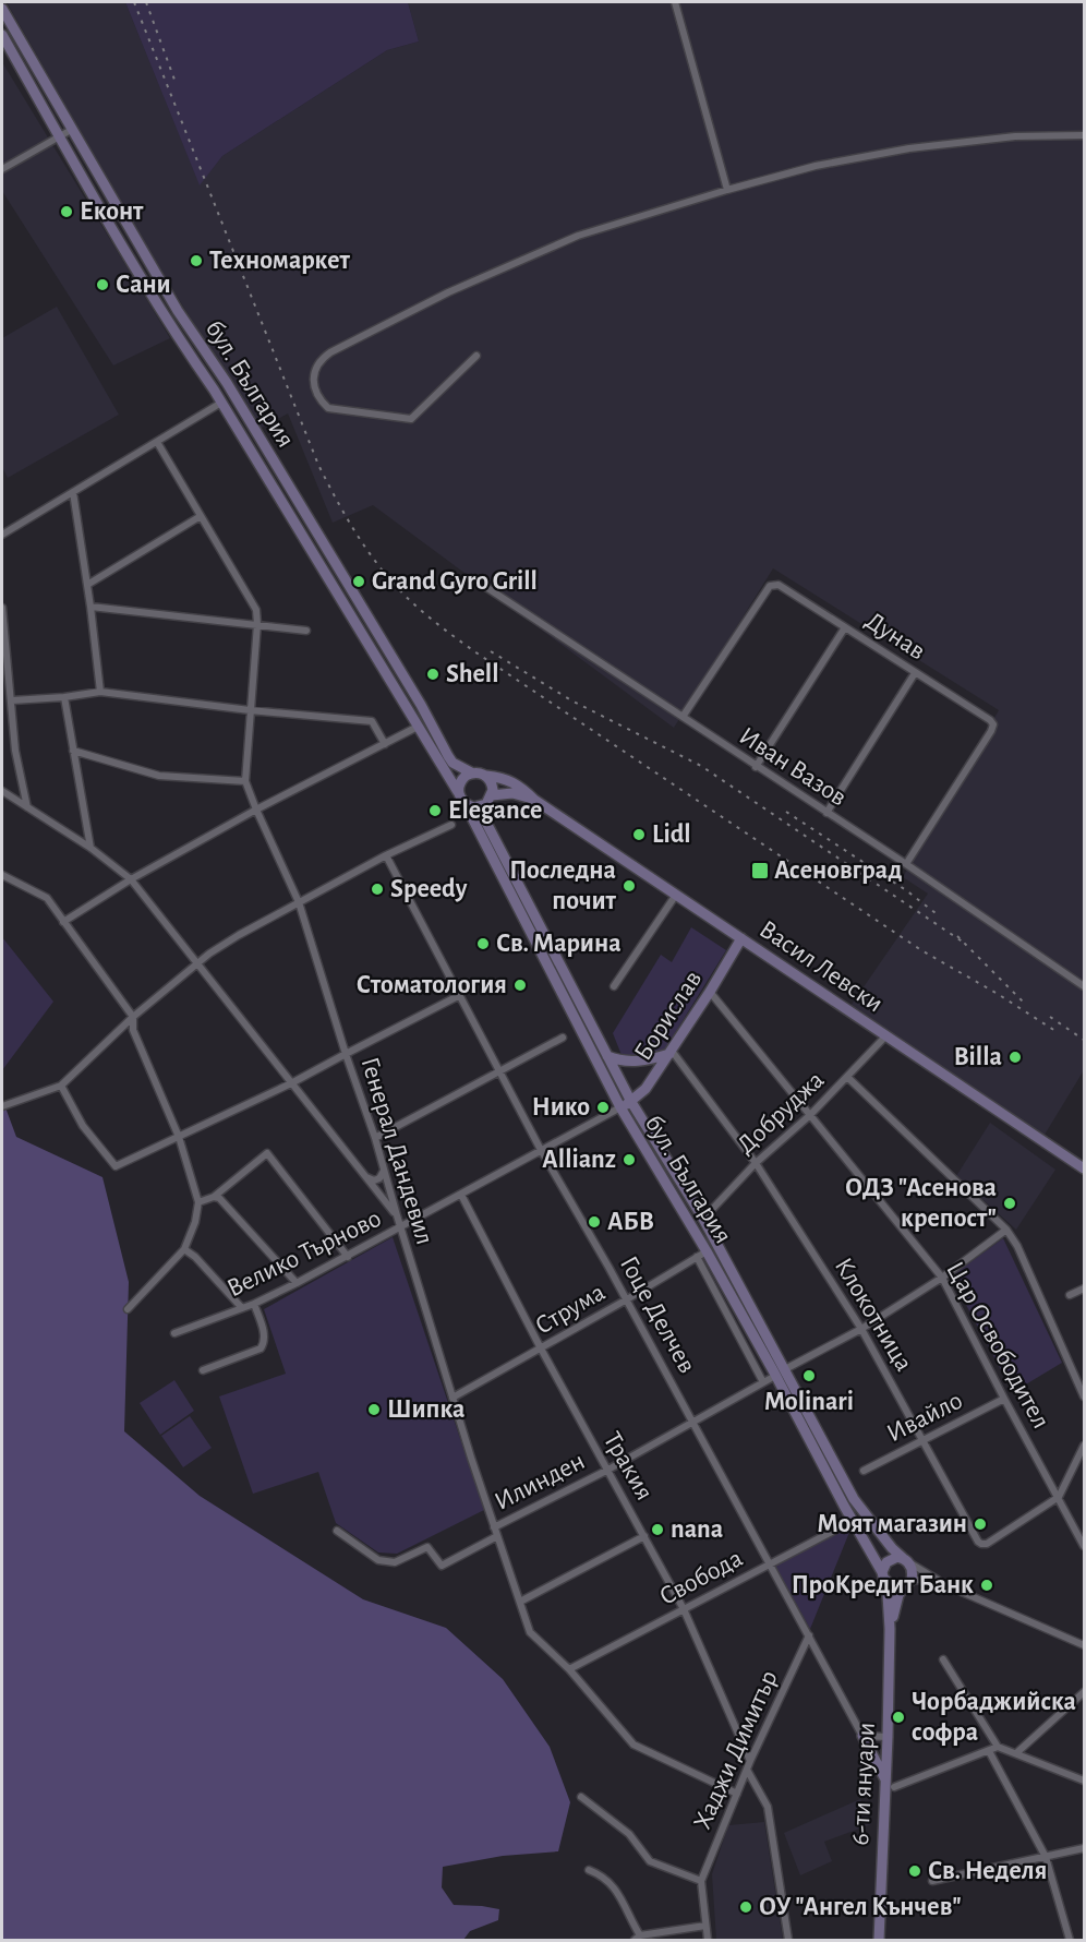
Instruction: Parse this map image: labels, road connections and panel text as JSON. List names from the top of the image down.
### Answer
{
  "streets": {
    "main road": [
      "бул. България",
      "Васил Левски",
      "Борислав",
      "6-ти януари"
    ],
    "street": [
      "Дунав",
      "Иван Вазов",
      "Добруджа",
      "Генерал Дандевил",
      "Велико Търново",
      "Струма",
      "Гоце Делчев",
      "Клокотница",
      "Цар Освободител",
      "Ивайло",
      "Тракия",
      "Илинден",
      "Свобода",
      "Хаджи Димитър"
    ]
  },
  "crossings": [
    ["бул. България", "Васил Левски"],
    ["бул. България", "Борислав"],
    ["бул. България", "Добруджа"],
    ["бул. България", "Велико Търново"],
    ["бул. България", "Струма"],
    ["бул. България", "Илинден"],
    ["бул. България", "Свобода"],
    ["Дунав", "Иван Вазов"],
    ["Васил Левски", "Борислав"],
    ["Васил Левски", "Добруджа"],
    ["Борислав", "Велико Търново"],
    ["Борислав", "Клокотница"],
    ["Борислав", "Цар Освободител"],
    ["Добруджа", "Клокотница"],
    ["Добруджа", "Цар Освободител"],
    ["Генерал Дандевил", "Велико Търново"],
    ["Генерал Дандевил", "Струма"],
    ["Генерал Дандевил", "Илинден"],
    ["Генерал Дандевил", "Свобода"],
    ["Генерал Дандевил", "Хаджи Димитър"],
    ["Велико Търново", "Гоце Делчев"],
    ["Велико Търново", "Тракия"],
    ["Струма", "Гоце Делчев"],
    ["Струма", "Тракия"],
    ["Гоце Делчев", "Илинден"],
    ["Гоце Делчев", "Свобода"],
    ["Гоце Делчев", "Хаджи Димитър"],
    ["Клокотница", "Цар Освободител"],
    ["Клокотница", "Ивайло"],
    ["Цар Освободител", "Ивайло"],
    ["Тракия", "Илинден"],
    ["Тракия", "Свобода"],
    ["Тракия", "Хаджи Димитър"]
  ],
  "places": {
    "other": [
      "Еконт",
      "Техномаркет",
      "Сани",
      "Grand Gyro Grill",
      "Shell",
      "Elegance",
      "Lidl",
      "Последна почит",
      "Speedy",
      "Св. Марина",
      "Стоматология",
      "Billa",
      "Нико",
      "Allianz",
      "ОДЗ \"Асенова крепост\"",
      "АБВ",
      "Molinari",
      "Шипка",
      "Моят магазин",
      "nana",
      "ПроКредит Банк",
      "Чорбаджийска софра",
      "Св. Неделя",
      "ОУ \"Ангел Кънчев\""
    ],
    "transit": ["Асеновград"]
  }
}
